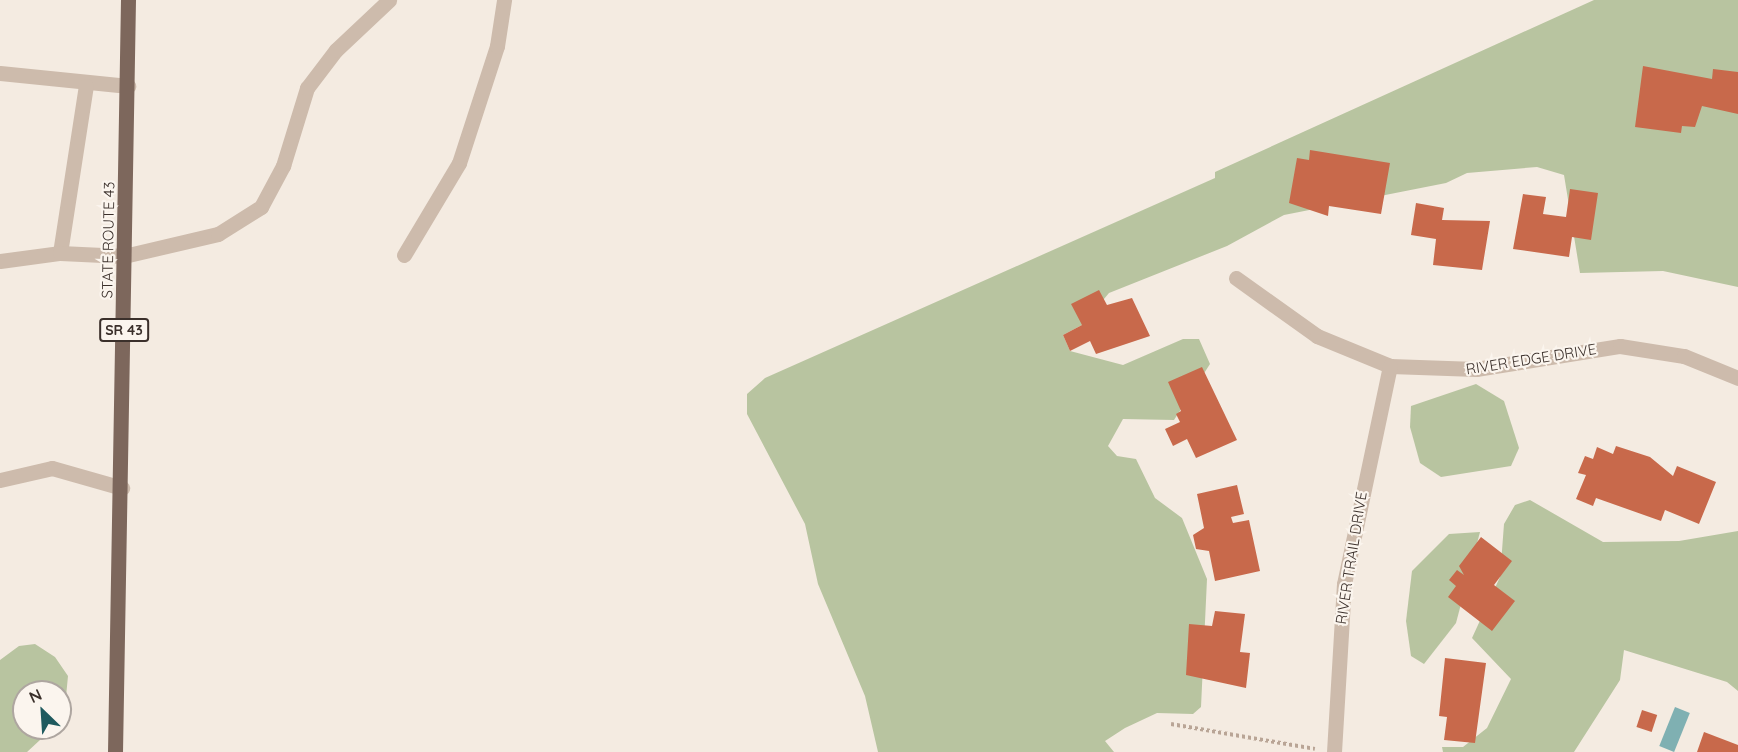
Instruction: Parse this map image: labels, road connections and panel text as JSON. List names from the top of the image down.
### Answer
{
  "streets": {
    "main road": ["STATE ROUTE 43", "SR 43"],
    "street": ["RIVER EDGE DRIVE", "RIVER TRAIL DRIVE"]
  },
  "crossings": [
    ["RIVER EDGE DRIVE", "RIVER TRAIL DRIVE"]
  ],
  "north": "top left"
}
